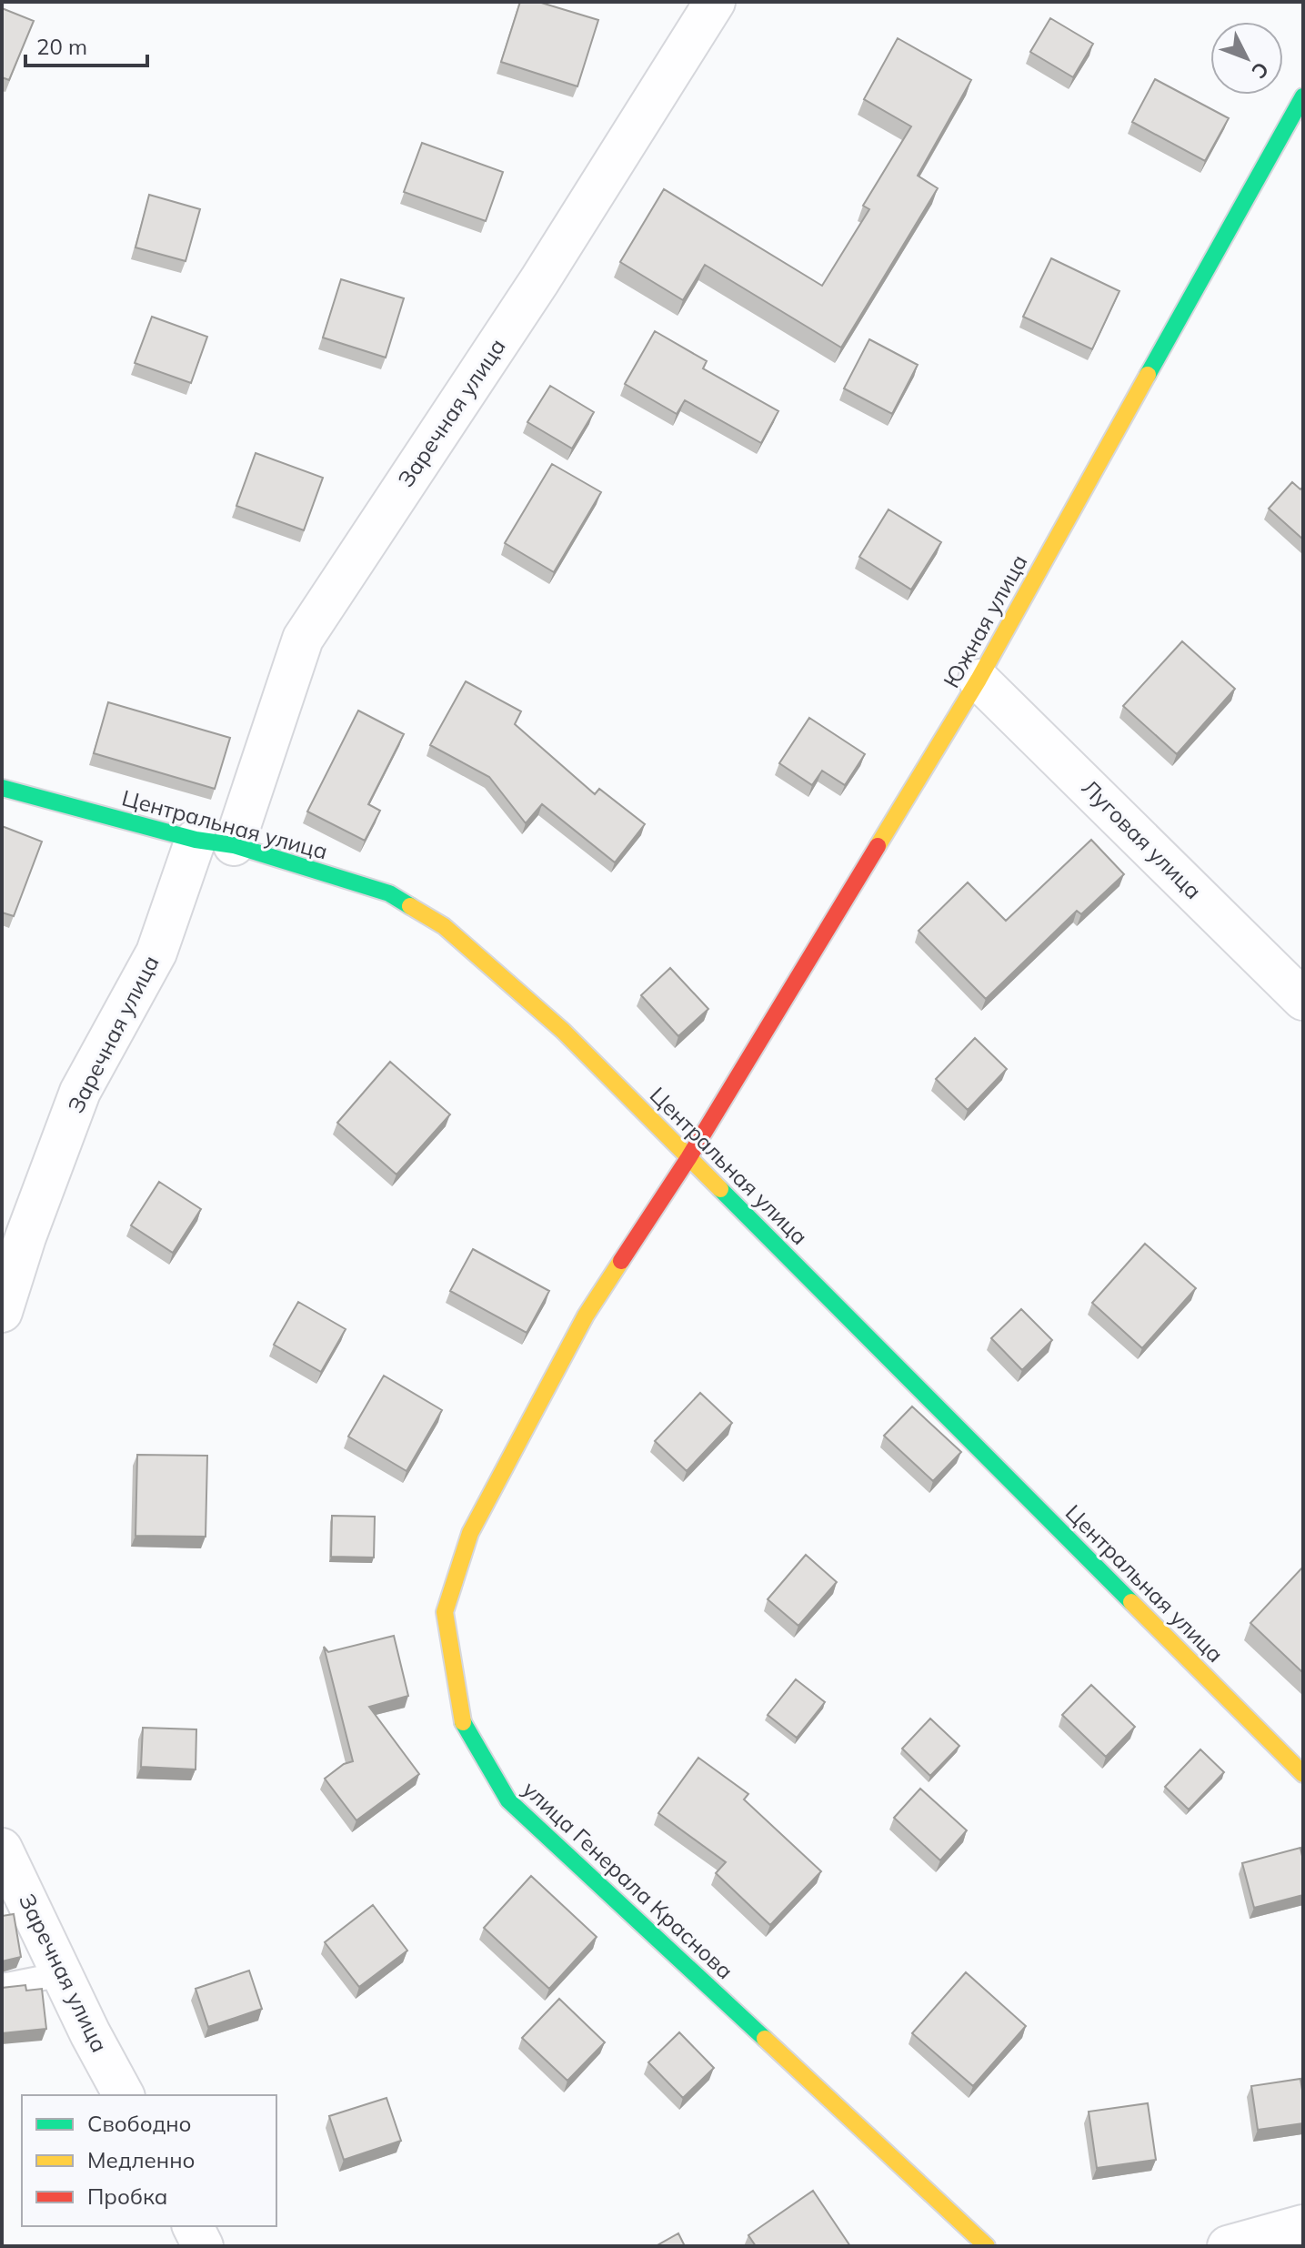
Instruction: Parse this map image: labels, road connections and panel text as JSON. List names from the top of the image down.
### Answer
{
  "streets": {
    "street": [
      "Заречная улица",
      "Южная улица",
      "Центральная улица",
      "Луговая улица",
      "улица Генерала Краснова"
    ]
  },
  "crossings": [
    ["Заречная улица", "Центральная улица"],
    ["Южная улица", "Центральная улица"],
    ["Южная улица", "Луговая улица"],
    ["Южная улица", "улица Генерала Краснова"],
    ["Центральная улица", "улица Генерала Краснова"]
  ],
  "legend": ["Свободно", "Медленно", "Пробка"],
  "scale_bar": "20 m",
  "north": "bottom right"
}
